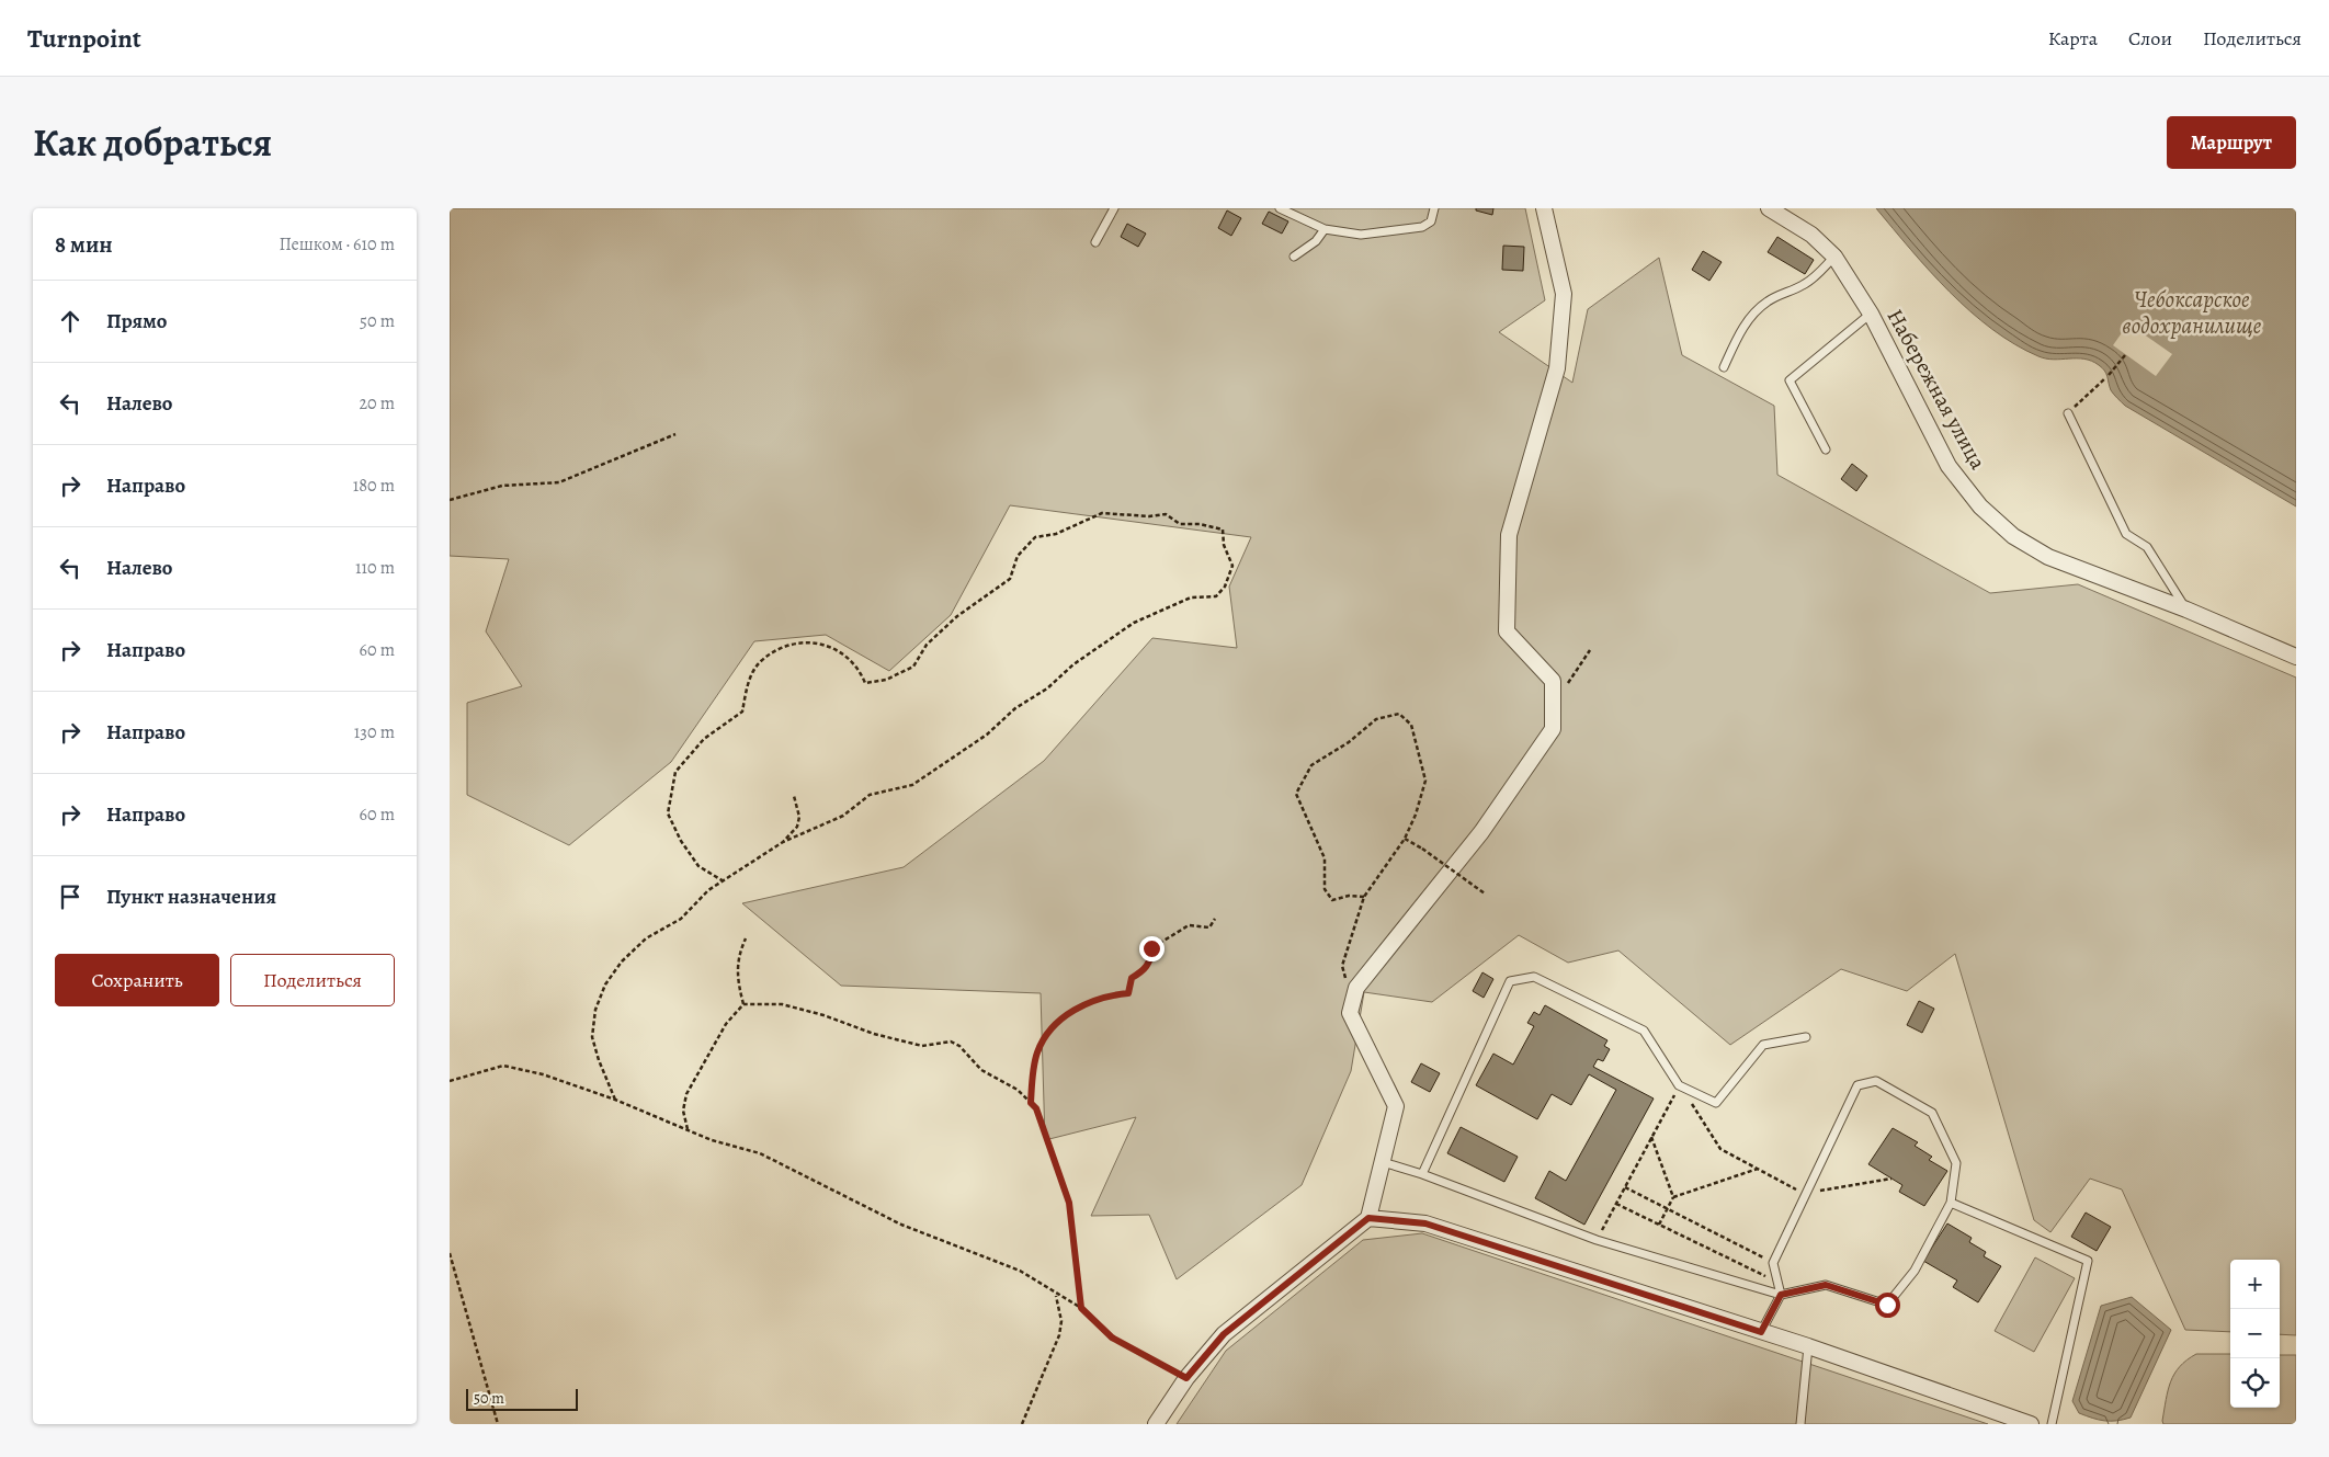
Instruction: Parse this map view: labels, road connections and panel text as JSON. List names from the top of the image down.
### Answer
{
  "streets": {
    "street": ["Набережная улица"]
  },
  "water": ["Чебоксарское водохранилище"],
  "scale_bar": "50 m",
  "page": {
    "header": "Turnpoint",
    "nav": ["Карта", "Слои", "Поделиться"],
    "title": "Как добраться",
    "buttons": [
      "Маршрут",
      ["Сохранить", "Поделиться"]
    ],
    "heading": ["8 мин", "Пешком · 610 m"],
    "list": [
      ["Прямо", "50 m"],
      ["Налево", "20 m"],
      ["Направо", "180 m"],
      ["Налево", "110 m"],
      ["Направо", "60 m"],
      ["Направо", "130 m"],
      ["Направо", "60 m"],
      "Пункт назначения"
    ],
    "map_buttons": ["+", "−"],
    "scale": "50 m"
  }
}
